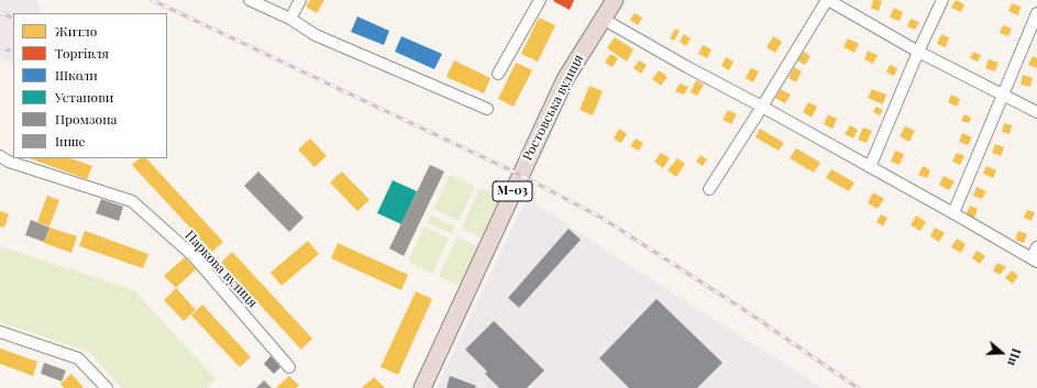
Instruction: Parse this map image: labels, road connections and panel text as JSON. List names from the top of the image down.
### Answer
{
  "streets": {
    "highway": ["Ростовська вулиця", "М-03"],
    "street": ["Паркова вулиця"]
  },
  "legend": [
    "Житло",
    "Торгівля",
    "Школи",
    "Установи",
    "Промзона",
    "Інше"
  ],
  "north": "right"
}
